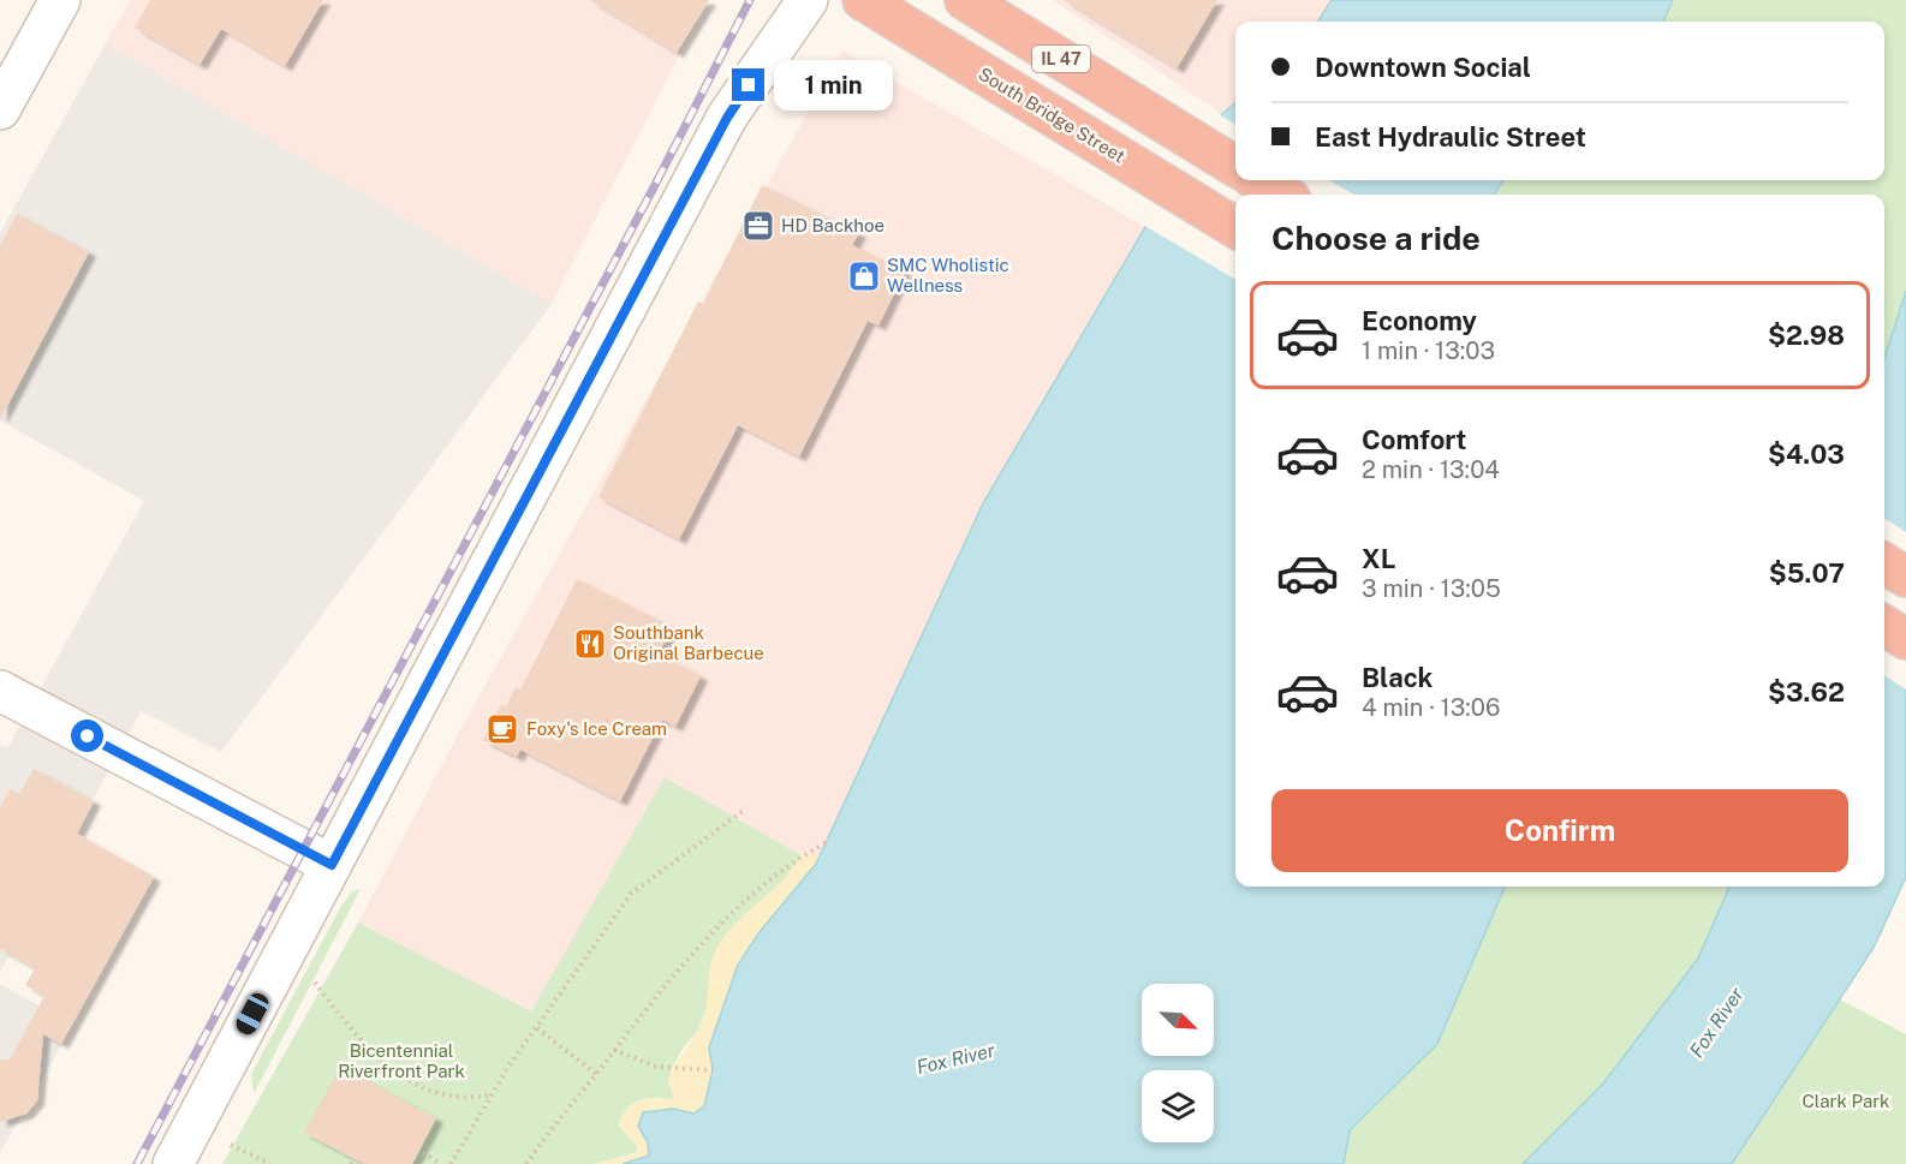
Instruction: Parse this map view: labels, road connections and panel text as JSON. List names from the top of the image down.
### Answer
{
  "streets": {
    "highway": ["IL 47", "South Bridge Street"]
  },
  "water": ["Fox River"],
  "parks": ["Bicentennial Riverfront Park", "Clark Park"],
  "places": {
    "office": ["HD Backhoe"],
    "shop": ["SMC Wholistic Wellness"],
    "restaurant": ["Southbank Original Barbecue"],
    "cafe": ["Foxy's Ice Cream"]
  },
  "north": "bottom right",
  "page": {
    "banner": ["Downtown Social", "East Hydraulic Street"],
    "bubble": "1 min",
    "heading": "Choose a ride",
    "list": [
      {
        "name": "Economy",
        "note": "1 min · 13:03",
        "value": "$2.98"
      },
      {
        "name": "Comfort",
        "note": "2 min · 13:04",
        "value": "$4.03"
      },
      {
        "name": "XL",
        "note": "3 min · 13:05",
        "value": "$5.07"
      },
      {
        "name": "Black",
        "note": "4 min · 13:06",
        "value": "$3.62"
      }
    ],
    "buttons": "Confirm"
  }
}
